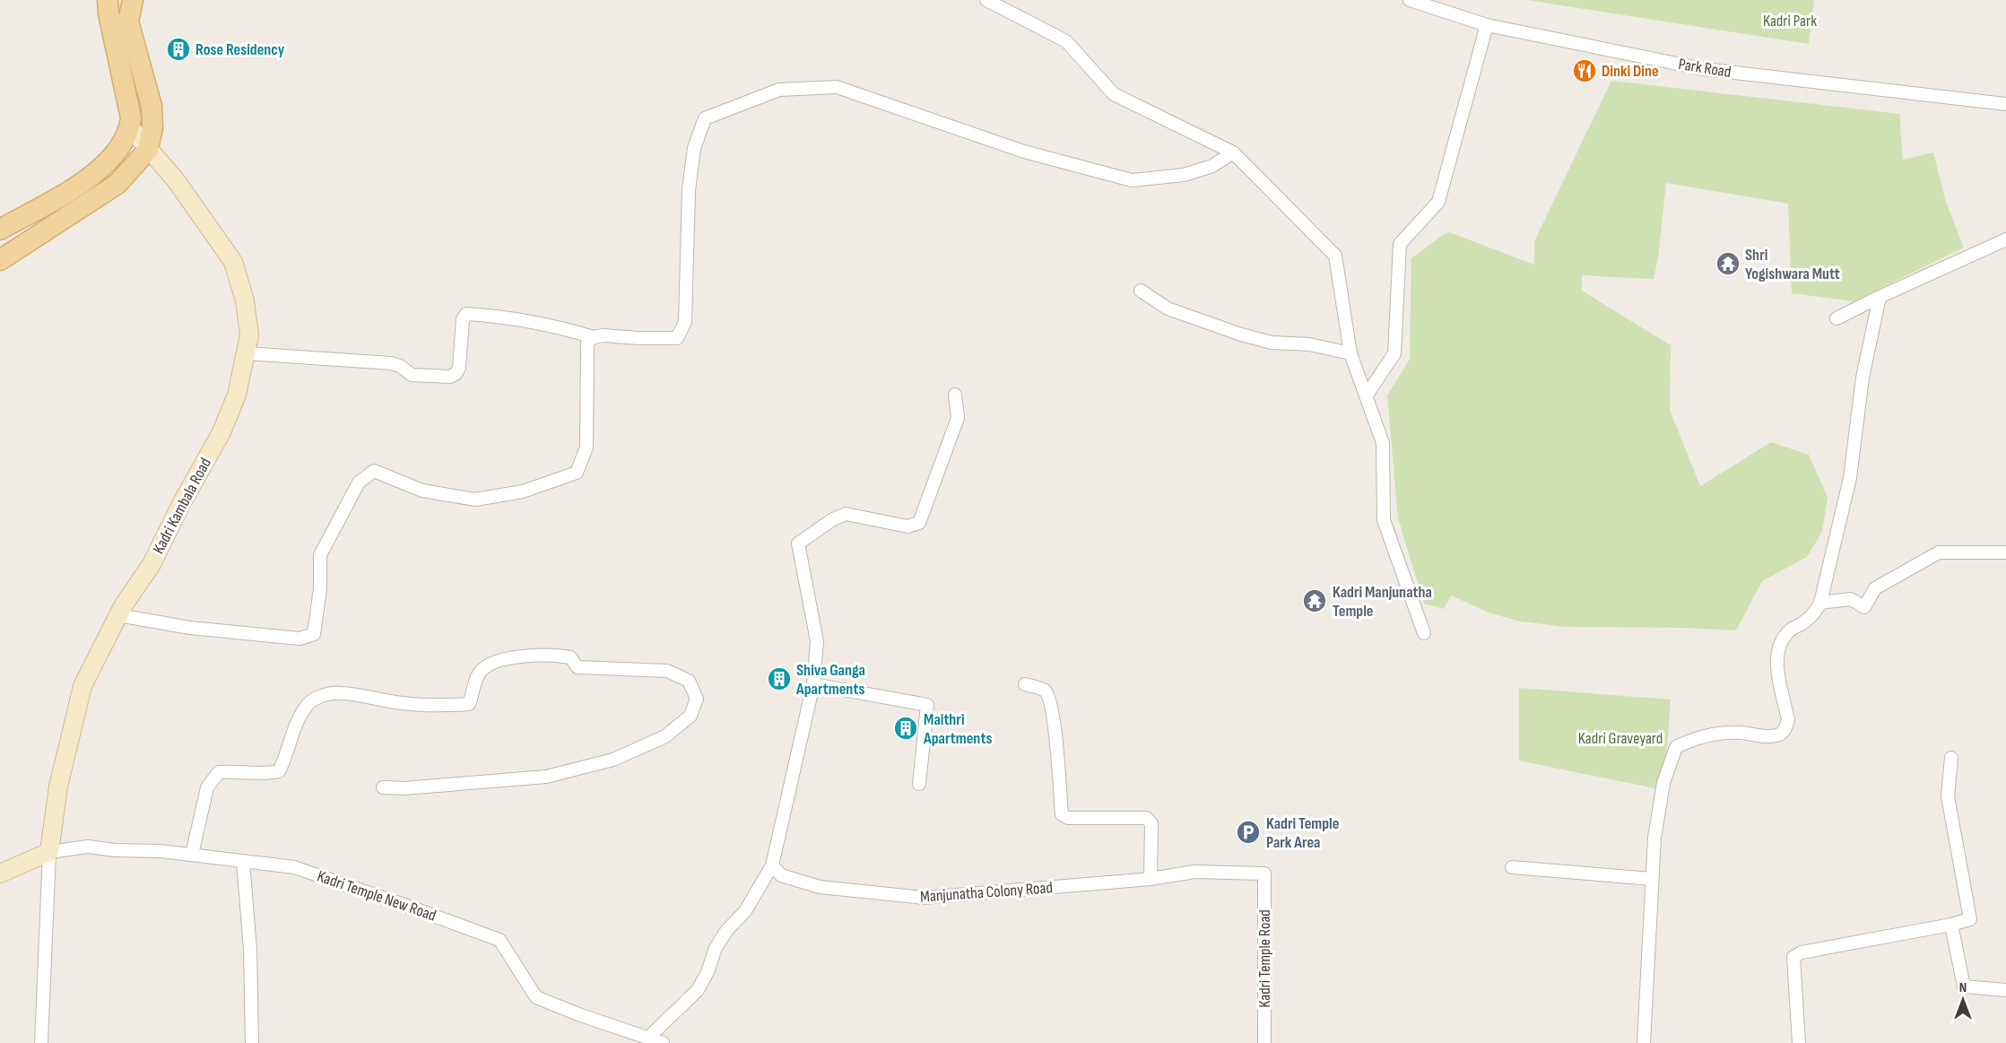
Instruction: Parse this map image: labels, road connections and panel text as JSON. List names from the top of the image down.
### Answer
{
  "streets": {
    "street": [
      "Park Road",
      "Kadri Kambala Road",
      "Manjunatha Colony Road",
      "Kadri Temple New Road",
      "Kadri Temple Road"
    ]
  },
  "crossings": [
    ["Kadri Kambala Road", "Kadri Temple New Road"],
    ["Manjunatha Colony Road", "Kadri Temple Road"]
  ],
  "parks": ["Kadri Park", "Kadri Graveyard"],
  "places": {
    "building": ["Rose Residency", "Shiva Ganga Apartments", "Maithri Apartments"],
    "restaurant": ["Dinki Dine"],
    "temple": ["Shri Yogishwara Mutt", "Kadri Manjunatha Temple"],
    "parking": ["Kadri Temple Park Area"]
  },
  "north": "top"
}
